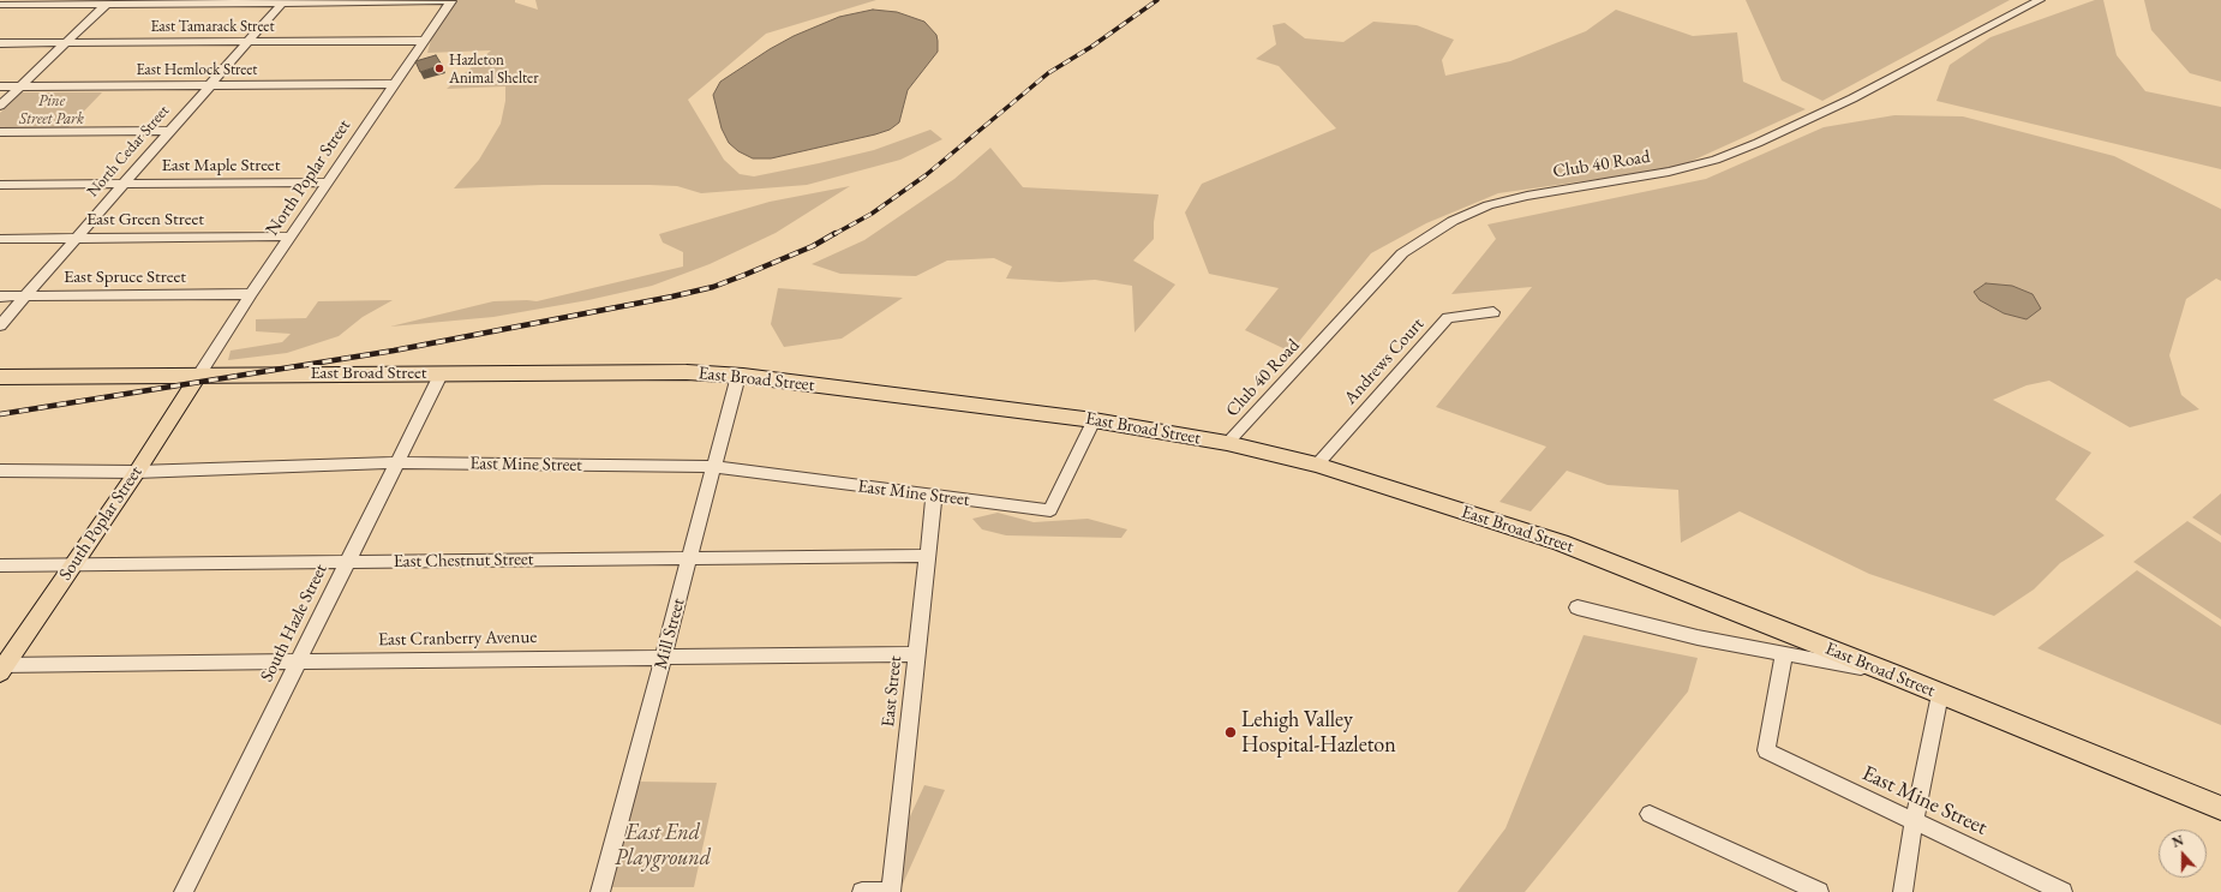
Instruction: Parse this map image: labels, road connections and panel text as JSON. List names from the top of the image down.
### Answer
{
  "streets": {
    "highway": ["East Broad Street"],
    "main road": ["South Poplar Street"],
    "street": [
      "East Tamarack Street",
      "East Hemlock Street",
      "North Cedar Street",
      "Club 40 Road",
      "East Maple Street",
      "North Poplar Street",
      "East Green Street",
      "East Spruce Street",
      "Andrews Court",
      "East Mine Street",
      "East Chestnut Street",
      "South Hazle Street",
      "Mill Street",
      "East Cranberry Avenue",
      "East Street"
    ]
  },
  "crossings": [
    ["East Tamarack Street", "North Cedar Street"],
    ["East Tamarack Street", "North Poplar Street"],
    ["East Hemlock Street", "North Cedar Street"],
    ["East Hemlock Street", "North Poplar Street"],
    ["North Cedar Street", "East Maple Street"],
    ["North Cedar Street", "North Poplar Street"],
    ["North Cedar Street", "East Green Street"],
    ["North Cedar Street", "East Spruce Street"],
    ["Club 40 Road", "East Broad Street"],
    ["East Maple Street", "North Poplar Street"],
    ["North Poplar Street", "East Green Street"],
    ["North Poplar Street", "East Spruce Street"],
    ["North Poplar Street", "East Broad Street"],
    ["North Poplar Street", "South Poplar Street"],
    ["Andrews Court", "East Broad Street"],
    ["East Broad Street", "East Mine Street"],
    ["East Broad Street", "South Poplar Street"],
    ["East Broad Street", "South Hazle Street"],
    ["East Broad Street", "Mill Street"],
    ["East Mine Street", "South Poplar Street"],
    ["East Mine Street", "South Hazle Street"],
    ["East Mine Street", "Mill Street"],
    ["East Mine Street", "East Street"],
    ["South Poplar Street", "East Chestnut Street"],
    ["South Poplar Street", "East Cranberry Avenue"],
    ["East Chestnut Street", "South Hazle Street"],
    ["East Chestnut Street", "Mill Street"],
    ["East Chestnut Street", "East Street"],
    ["South Hazle Street", "East Cranberry Avenue"],
    ["Mill Street", "East Cranberry Avenue"],
    ["East Cranberry Avenue", "East Street"]
  ],
  "parks": ["Pine Street Park", "East End Playground"],
  "places": ["Hazleton Animal Shelter", "Lehigh Valley Hospital-Hazleton"],
  "north": "top"
}
